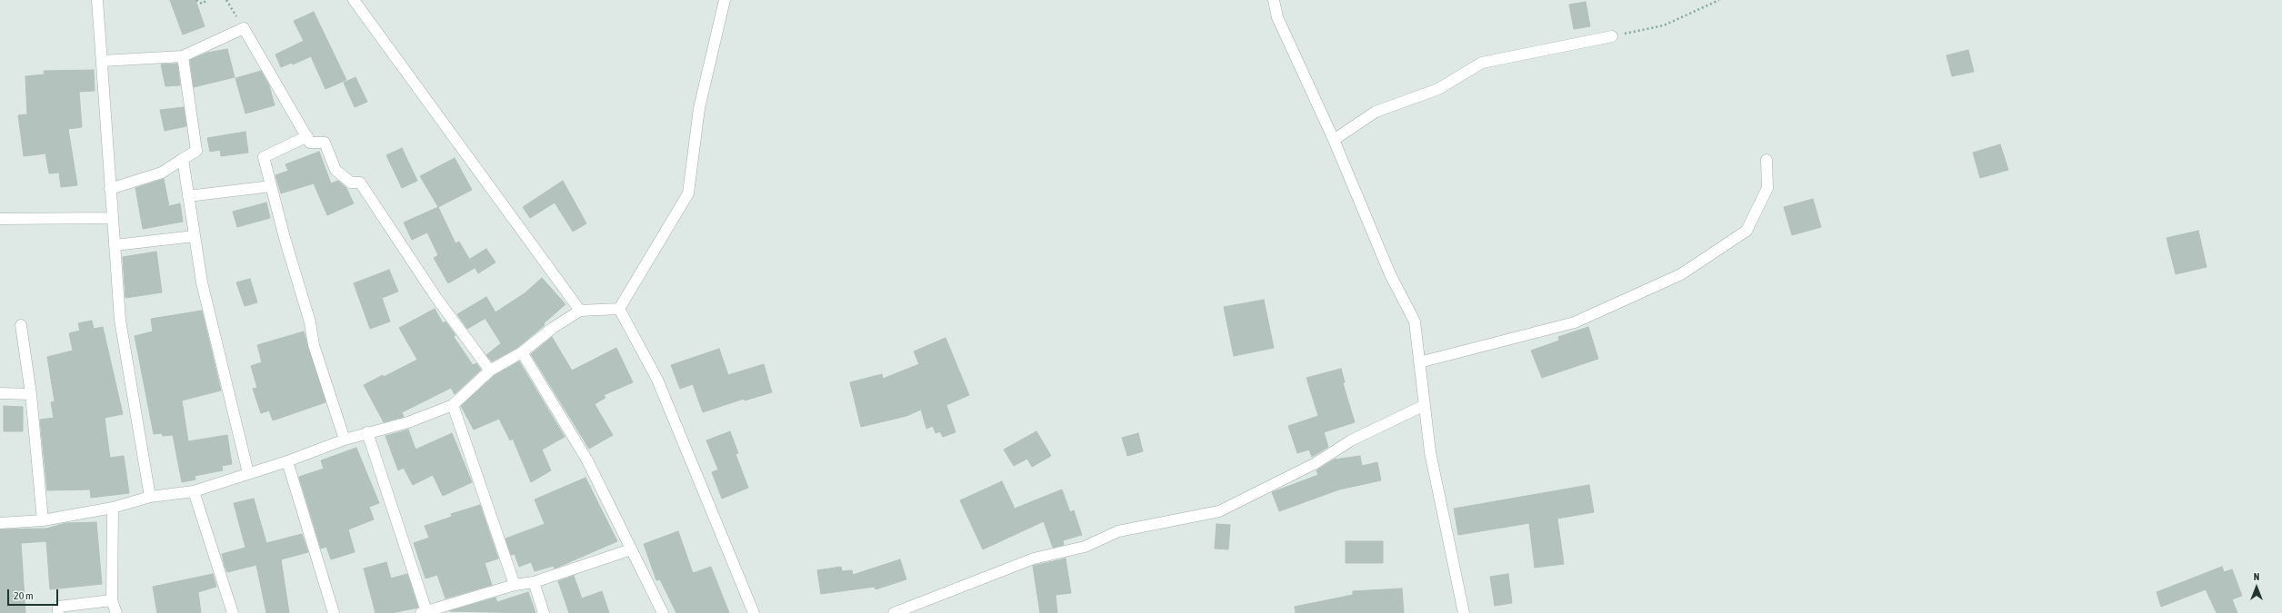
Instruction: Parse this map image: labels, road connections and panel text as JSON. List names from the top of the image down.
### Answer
{
  "scale_bar": "20 m",
  "north": "top"
}
